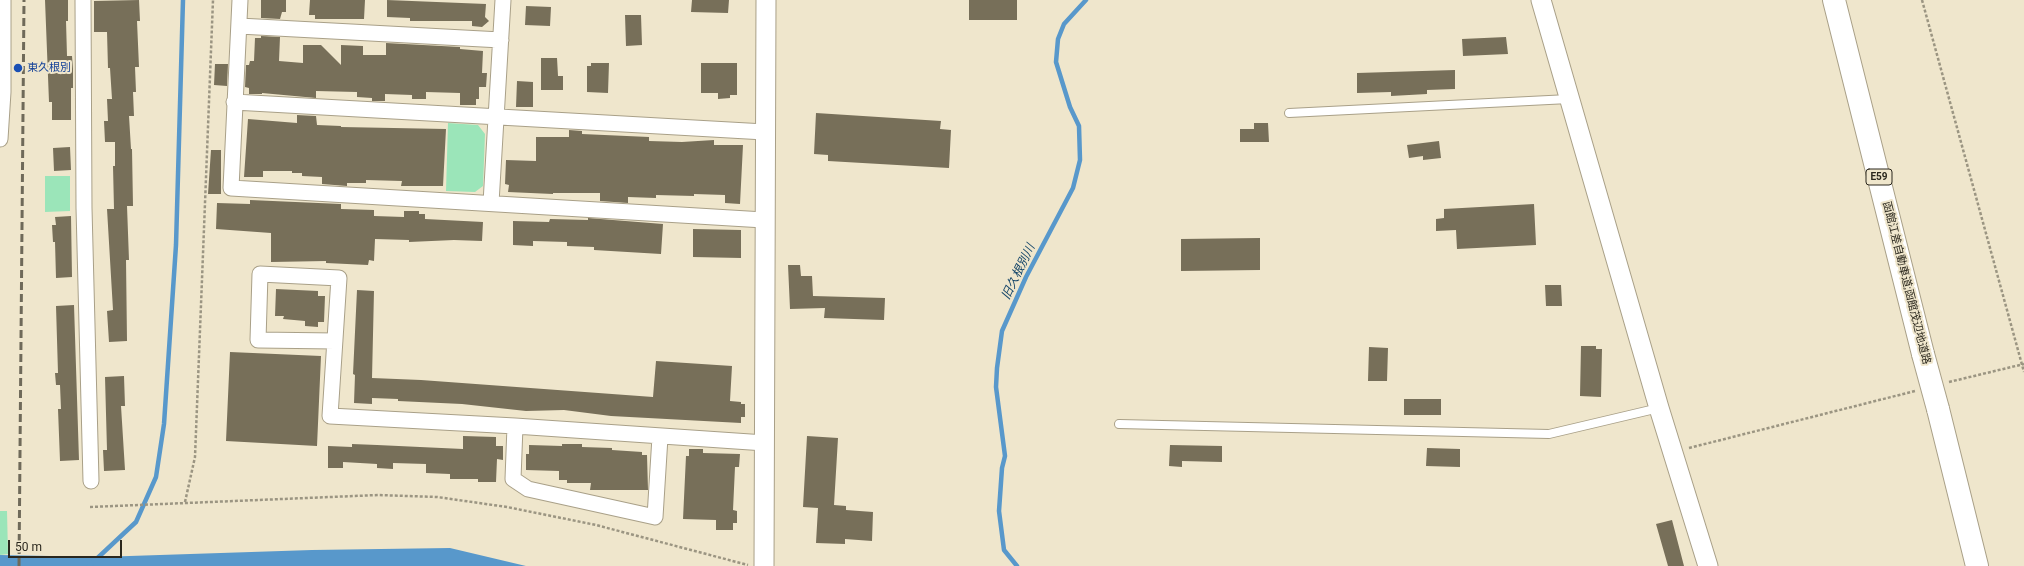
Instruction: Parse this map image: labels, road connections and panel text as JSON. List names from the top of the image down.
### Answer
{
  "streets": {
    "highway": ["E59", "函館江差自動車道;函館茂辺地道路"]
  },
  "water": ["旧久根別川"],
  "places": ["東久根別"],
  "scale_bar": "50 m"
}
